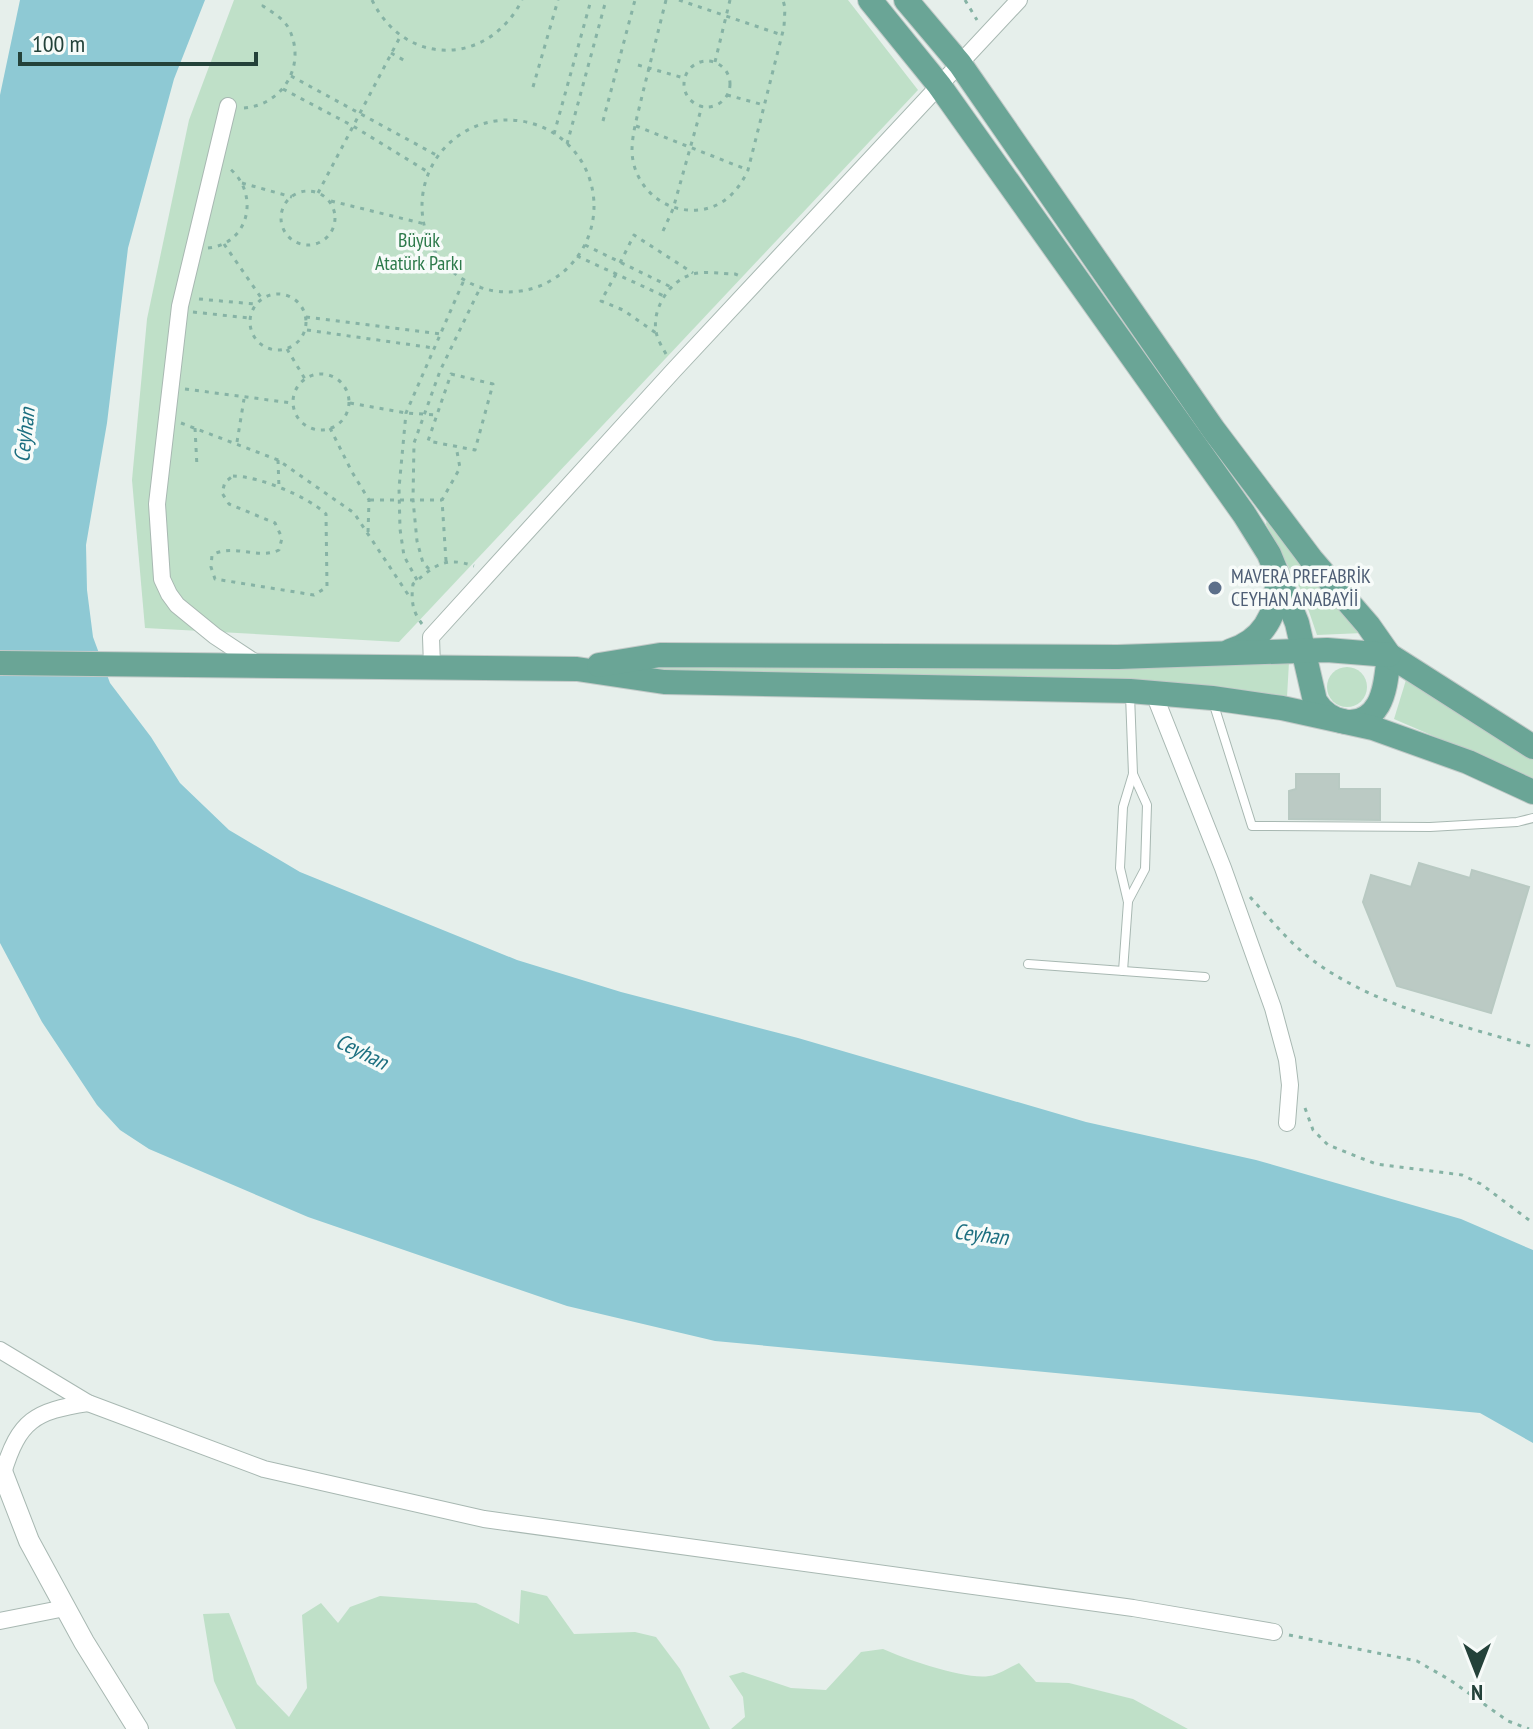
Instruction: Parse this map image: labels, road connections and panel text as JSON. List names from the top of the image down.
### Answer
{
  "water": ["Ceyhan"],
  "parks": ["Büyük Atatürk Parkı"],
  "places": ["MAVERA PREFABRİK CEYHAN ANABAYİİ"],
  "scale_bar": "100 m",
  "north": "bottom"
}
